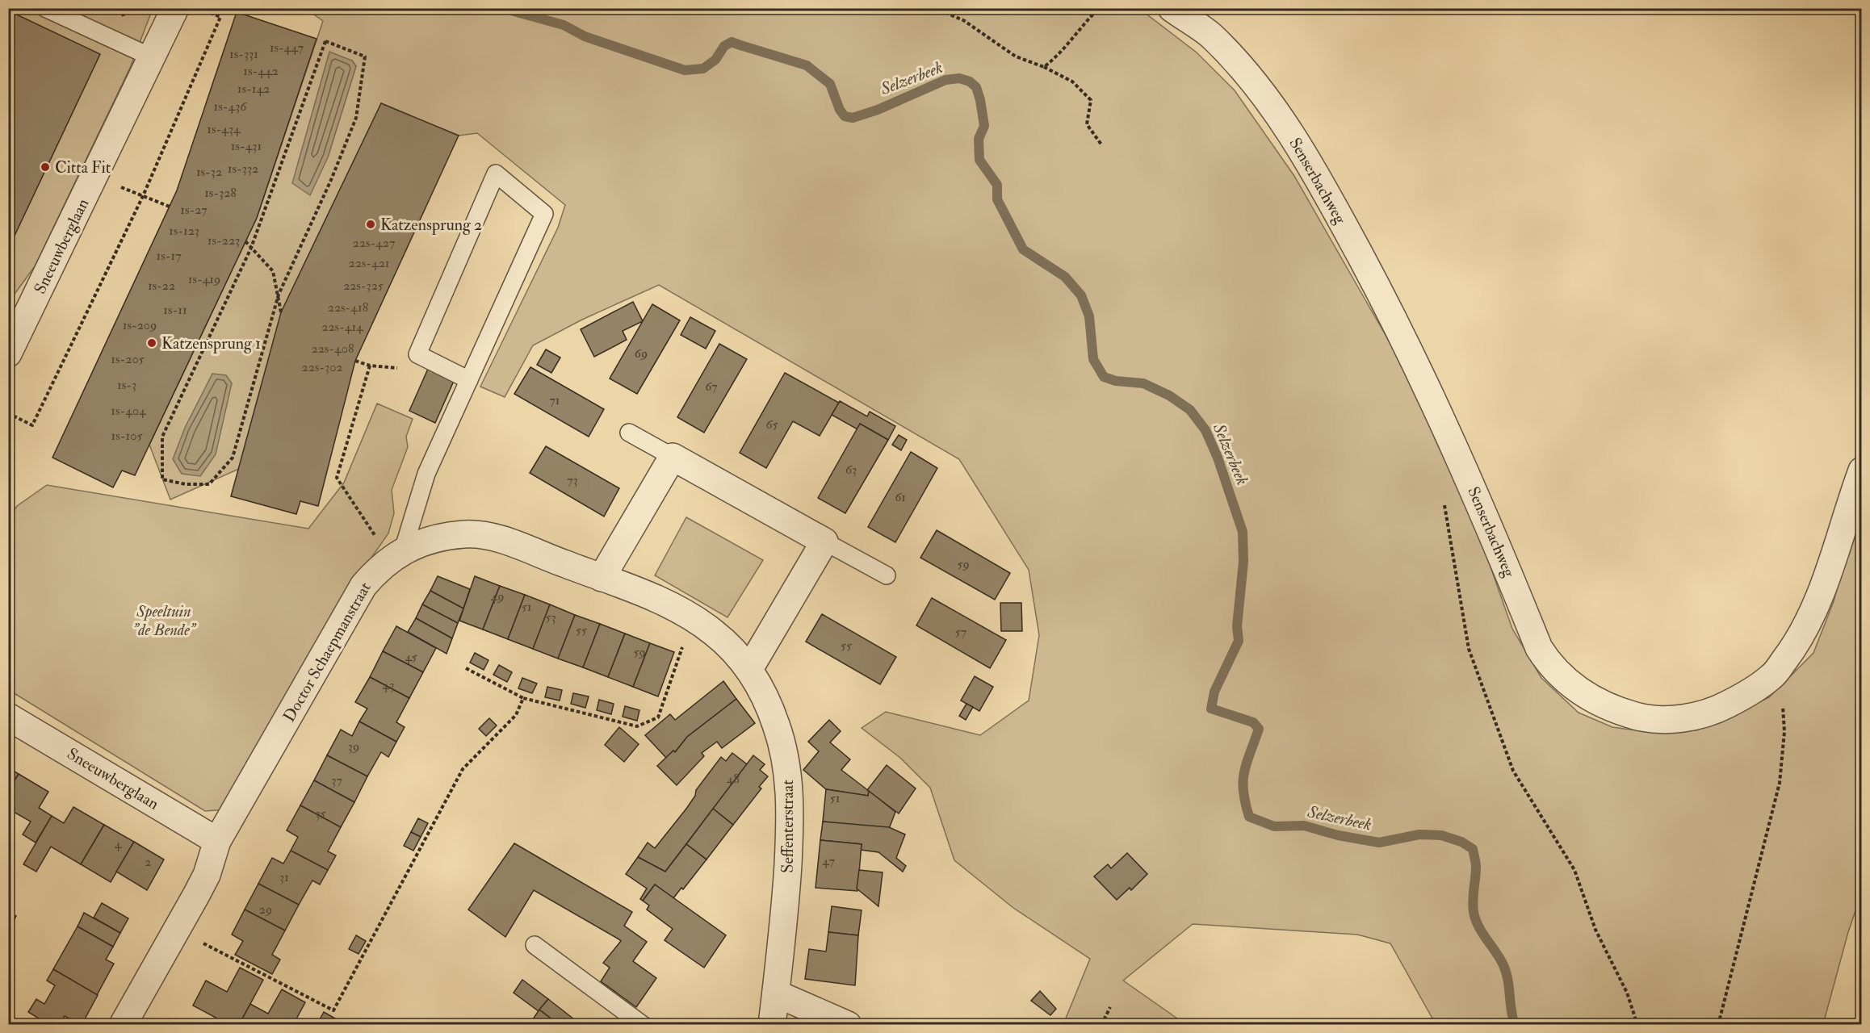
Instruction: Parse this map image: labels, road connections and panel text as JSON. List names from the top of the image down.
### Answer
{
  "streets": {
    "street": [
      "Senserbachweg",
      "Sneeuwberglaan",
      "Doctor Schaepmanstraat",
      "Seffenterstraat"
    ]
  },
  "crossings": [
    ["Sneeuwberglaan", "Doctor Schaepmanstraat"],
    ["Doctor Schaepmanstraat", "Seffenterstraat"]
  ],
  "water": ["Selzerbeek"],
  "parks": ["Speeltuin \"de Bende\""],
  "places": ["Citta Fit", "Katzensprung 2", "Katzensprung 1"],
  "house_numbers": [
    "1s-447",
    "1s-331",
    "1s-442",
    "1s-142",
    "1s-436",
    "1s-434",
    "1s-431",
    "1s-332",
    "1s-32",
    "1s-328",
    "1s-27",
    "1s-123",
    "1s-223",
    "22s-427",
    "1s-17",
    "22s-421",
    "1s-419",
    "1s-22",
    "22s-325",
    "22s-418",
    "1s-11",
    "1s-209",
    "22s-414",
    "22s-408",
    "69",
    "1s-205",
    "22s-302",
    "1s-3",
    "67",
    "71",
    "1s-404",
    "65",
    "1s-105",
    "63",
    "73",
    "61",
    "59",
    "49",
    "51",
    "53",
    "55",
    "57",
    "55",
    "59",
    "45",
    "43",
    "39",
    "48",
    "37",
    "51",
    "35",
    "4",
    "47",
    "2",
    "31",
    "29"
  ]
}
